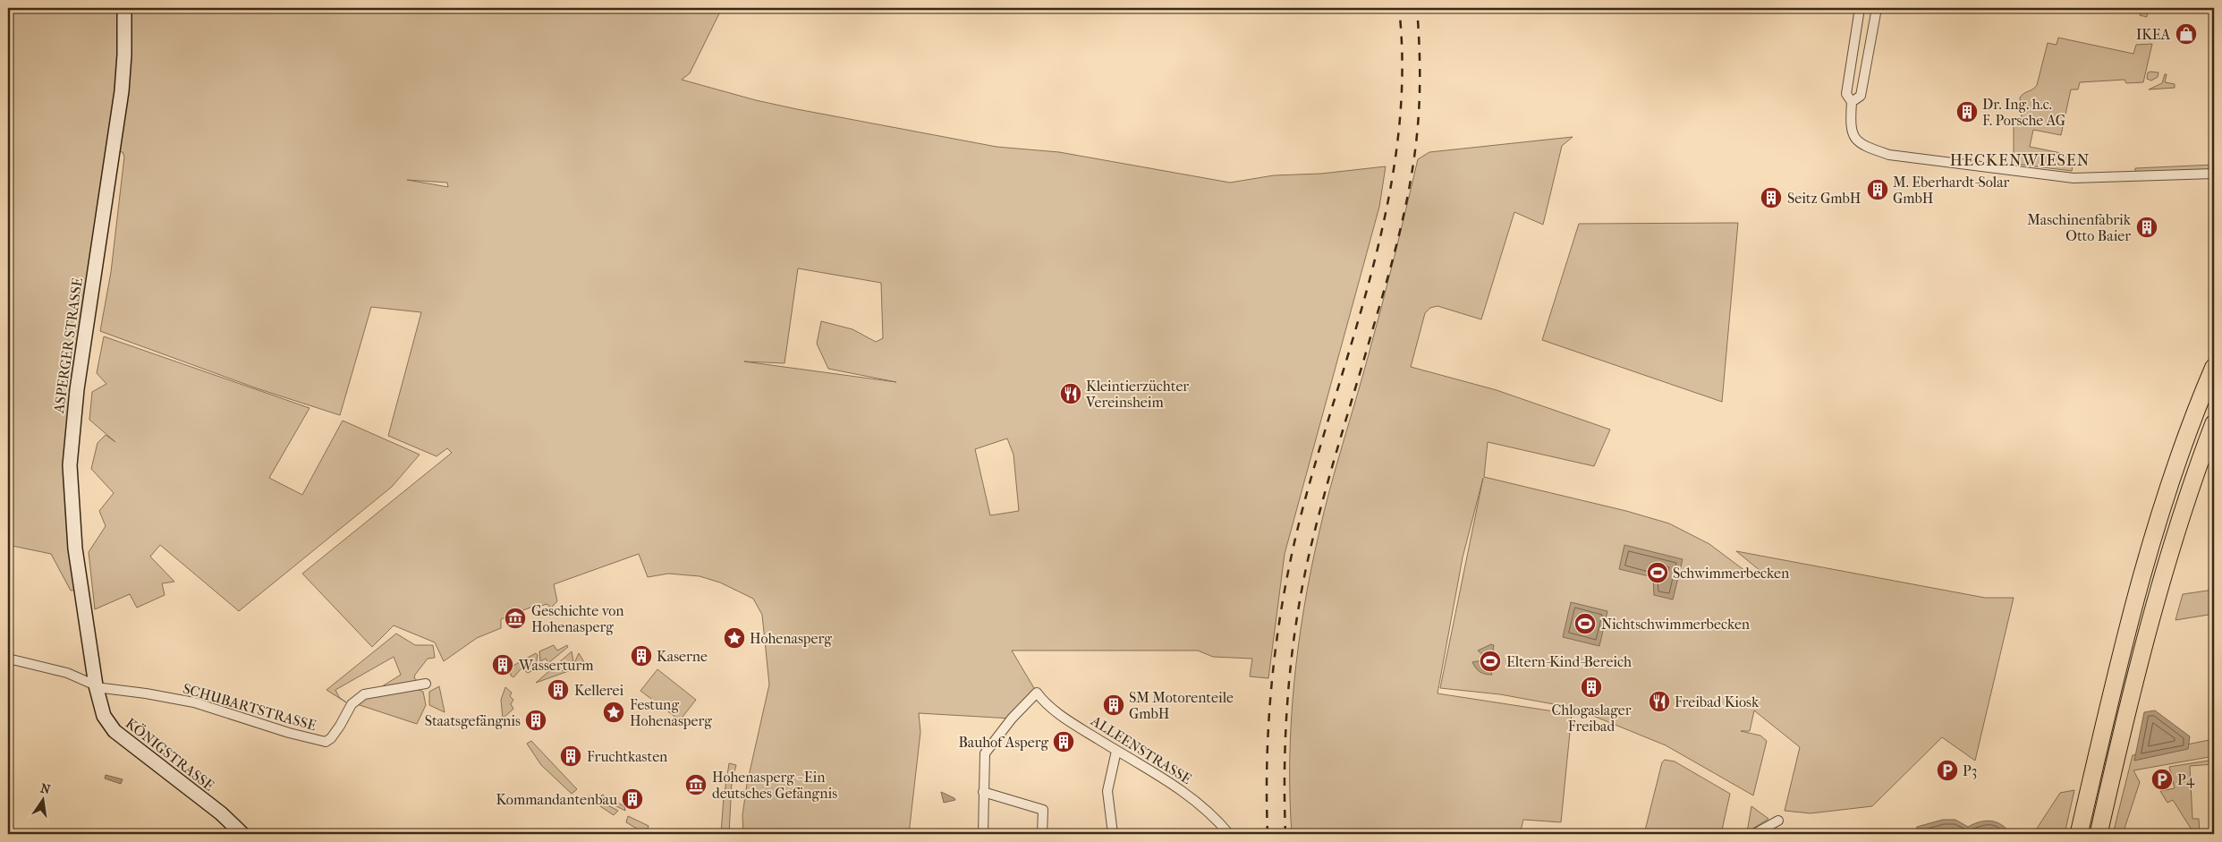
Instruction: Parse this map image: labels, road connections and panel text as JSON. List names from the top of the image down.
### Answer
{
  "streets": {
    "main road": ["ASPERGER STRASSE", "KÖNIGSTRASSE"],
    "street": ["SCHUBARTSTRASSE", "ALLEENSTRASSE"]
  },
  "crossings": [
    ["ASPERGER STRASSE", "SCHUBARTSTRASSE"],
    ["ASPERGER STRASSE", "KÖNIGSTRASSE"],
    ["SCHUBARTSTRASSE", "KÖNIGSTRASSE"]
  ],
  "districts": ["HECKENWIESEN"],
  "places": {
    "shop": ["IKEA"],
    "building": [
      "Dr. Ing. h.c. F. Porsche AG",
      "M. Eberhardt-Solar GmbH",
      "Seitz GmbH",
      "Maschinenfabrik Otto Baier",
      "Kaserne",
      "Wasserturm",
      "Chlogaslager Freibad",
      "Kellerei",
      "SM Motorenteile GmbH",
      "Staatsgefängnis",
      "Bauhof Asperg",
      "Fruchtkasten",
      "Kommandantenbau"
    ],
    "restaurant": ["Kleintierzüchter Vereinsheim", "Freibad Kiosk"],
    "sports": ["Schwimmerbecken", "Nichtschwimmerbecken", "Eltern-Kind-Bereich"],
    "museum": ["Geschichte von Hohenasperg", "Hohenasperg - Ein deutsches Gefängnis"],
    "place": ["Hohenasperg", "Festung Hohenasperg"],
    "parking": ["P3", "P4"]
  },
  "north": "top"
}
